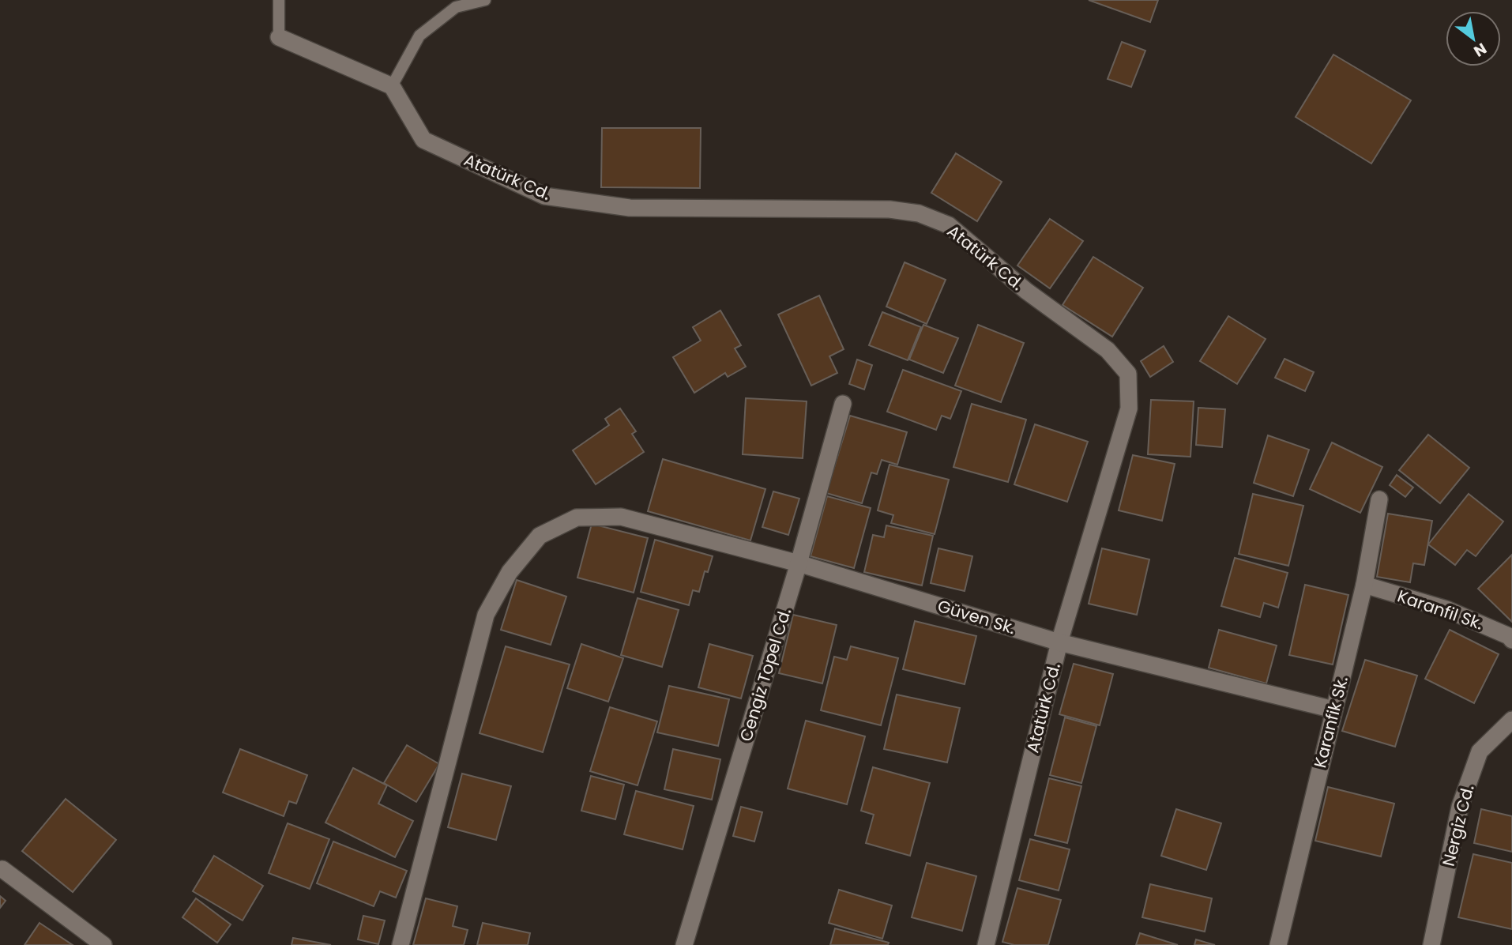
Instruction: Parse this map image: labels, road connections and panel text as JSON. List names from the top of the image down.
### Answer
{
  "streets": {
    "street": [
      "Atatürk Cd.",
      "Karanfil Sk.",
      "Güven Sk.",
      "Cengiz Topel Cd.",
      "Karanfik Sk.",
      "Nergiz Cd."
    ]
  },
  "crossings": [
    ["Atatürk Cd.", "Güven Sk."],
    ["Karanfil Sk.", "Karanfik Sk."],
    ["Güven Sk.", "Cengiz Topel Cd."],
    ["Güven Sk.", "Karanfik Sk."]
  ],
  "north": "bottom right"
}
